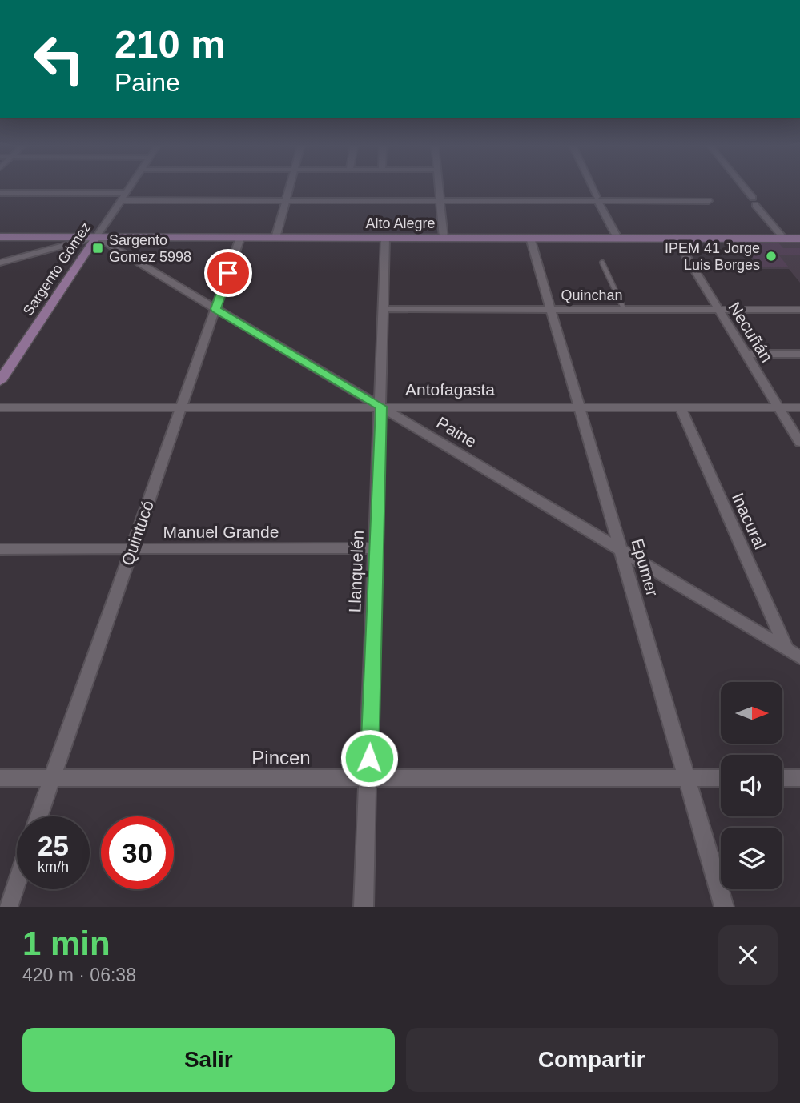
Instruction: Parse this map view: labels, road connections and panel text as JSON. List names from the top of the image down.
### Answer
{
  "streets": {
    "main road": ["Alto Alegre", "Sargento Gómez"],
    "street": [
      "Quinchan",
      "Necuñán",
      "Antofagasta",
      "Paine",
      "Inacural",
      "Manuel Grande",
      "Quintucó",
      "Epumer",
      "Llanquelén",
      "Pincen"
    ]
  },
  "crossings": [
    ["Alto Alegre", "Sargento Gómez"],
    ["Alto Alegre", "Necuñán"],
    ["Alto Alegre", "Paine"],
    ["Alto Alegre", "Quintucó"],
    ["Alto Alegre", "Epumer"],
    ["Alto Alegre", "Llanquelén"],
    ["Sargento Gómez", "Paine"],
    ["Quinchan", "Necuñán"],
    ["Quinchan", "Epumer"],
    ["Quinchan", "Llanquelén"],
    ["Necuñán", "Antofagasta"],
    ["Antofagasta", "Paine"],
    ["Antofagasta", "Inacural"],
    ["Antofagasta", "Quintucó"],
    ["Antofagasta", "Epumer"],
    ["Antofagasta", "Llanquelén"],
    ["Paine", "Inacural"],
    ["Paine", "Quintucó"],
    ["Paine", "Epumer"],
    ["Paine", "Llanquelén"],
    ["Manuel Grande", "Quintucó"],
    ["Manuel Grande", "Llanquelén"],
    ["Quintucó", "Pincen"],
    ["Epumer", "Pincen"],
    ["Llanquelén", "Pincen"]
  ],
  "places": {
    "transit": ["Sargento Gomez 5998"],
    "other": ["IPEM 41 Jorge Luis Borges"]
  },
  "north": "right",
  "page": {
    "turn": ["210 m", "Paine"],
    "speed": "25 km/h",
    "limit": "30",
    "heading": ["1 min", "420 m · 06:38"],
    "buttons": ["Salir", "Compartir"]
  }
}
